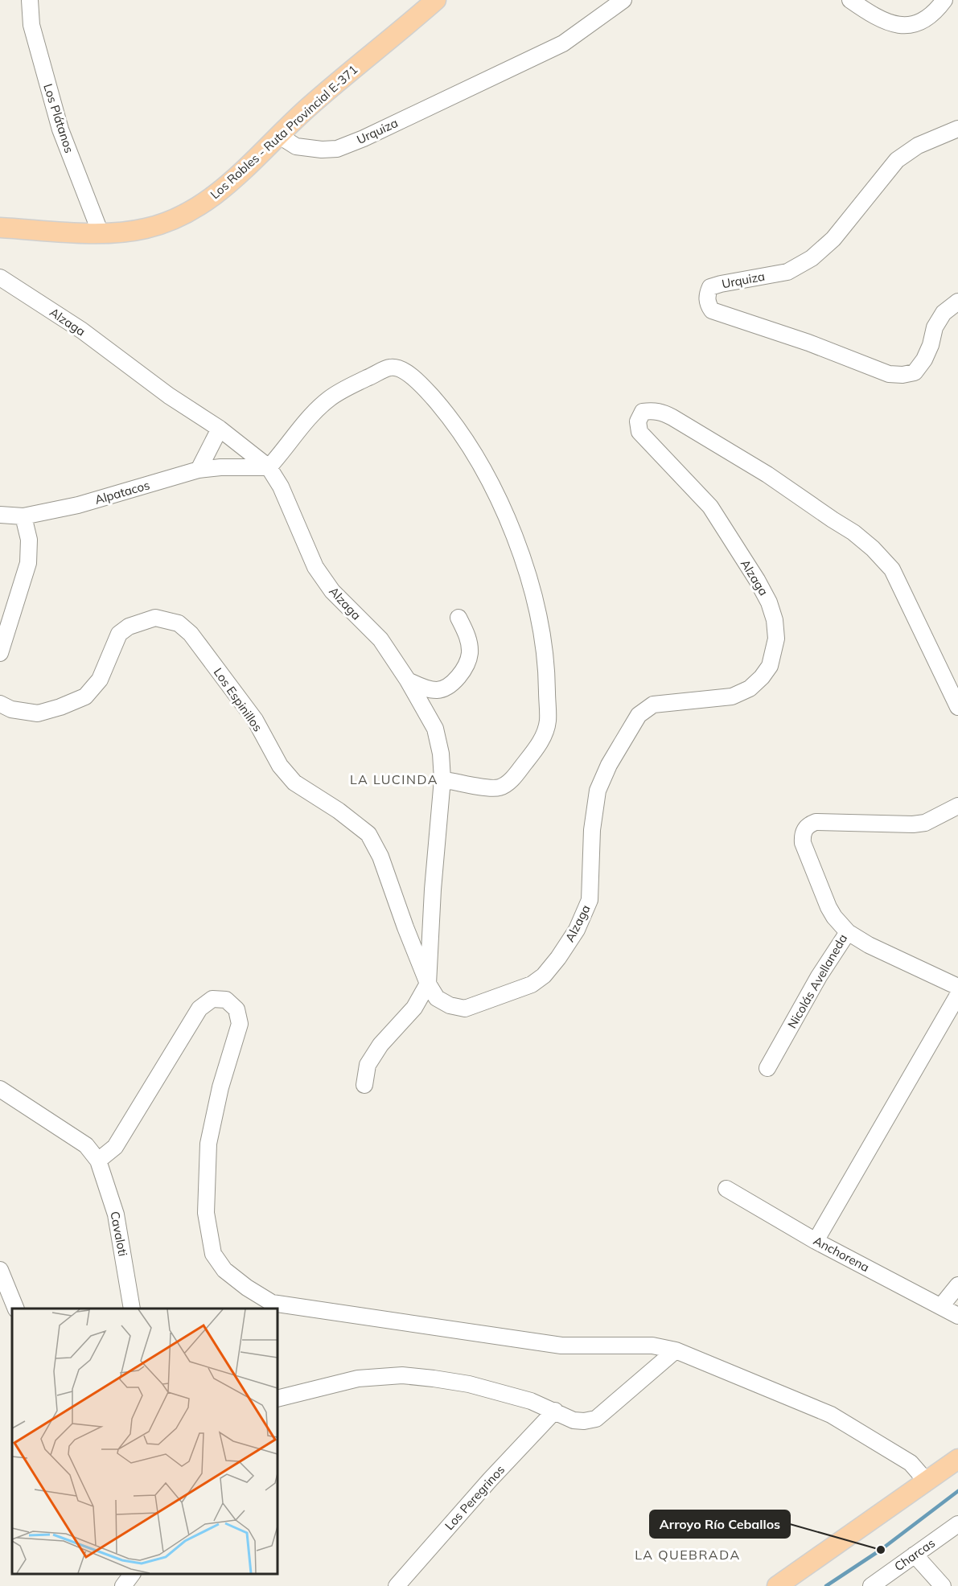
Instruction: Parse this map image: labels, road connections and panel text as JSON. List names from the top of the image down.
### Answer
{
  "streets": {
    "main road": ["Los Robles - Ruta Provincial E-371"],
    "street": [
      "Los Plátanos",
      "Urquiza",
      "Alzaga",
      "Alpatacos",
      "Los Espinillos",
      "Nicolás Avellaneda",
      "Cavaloti",
      "Anchorena",
      "Los Peregrinos",
      "Charcas"
    ]
  },
  "crossings": [
    ["Los Plátanos", "Los Robles - Ruta Provincial E-371"],
    ["Urquiza", "Los Robles - Ruta Provincial E-371"],
    ["Alzaga", "Alpatacos"],
    ["Alzaga", "Los Espinillos"]
  ],
  "districts": ["LA LUCINDA", "LA QUEBRADA"],
  "places": ["Arroyo Río Ceballos"]
}
